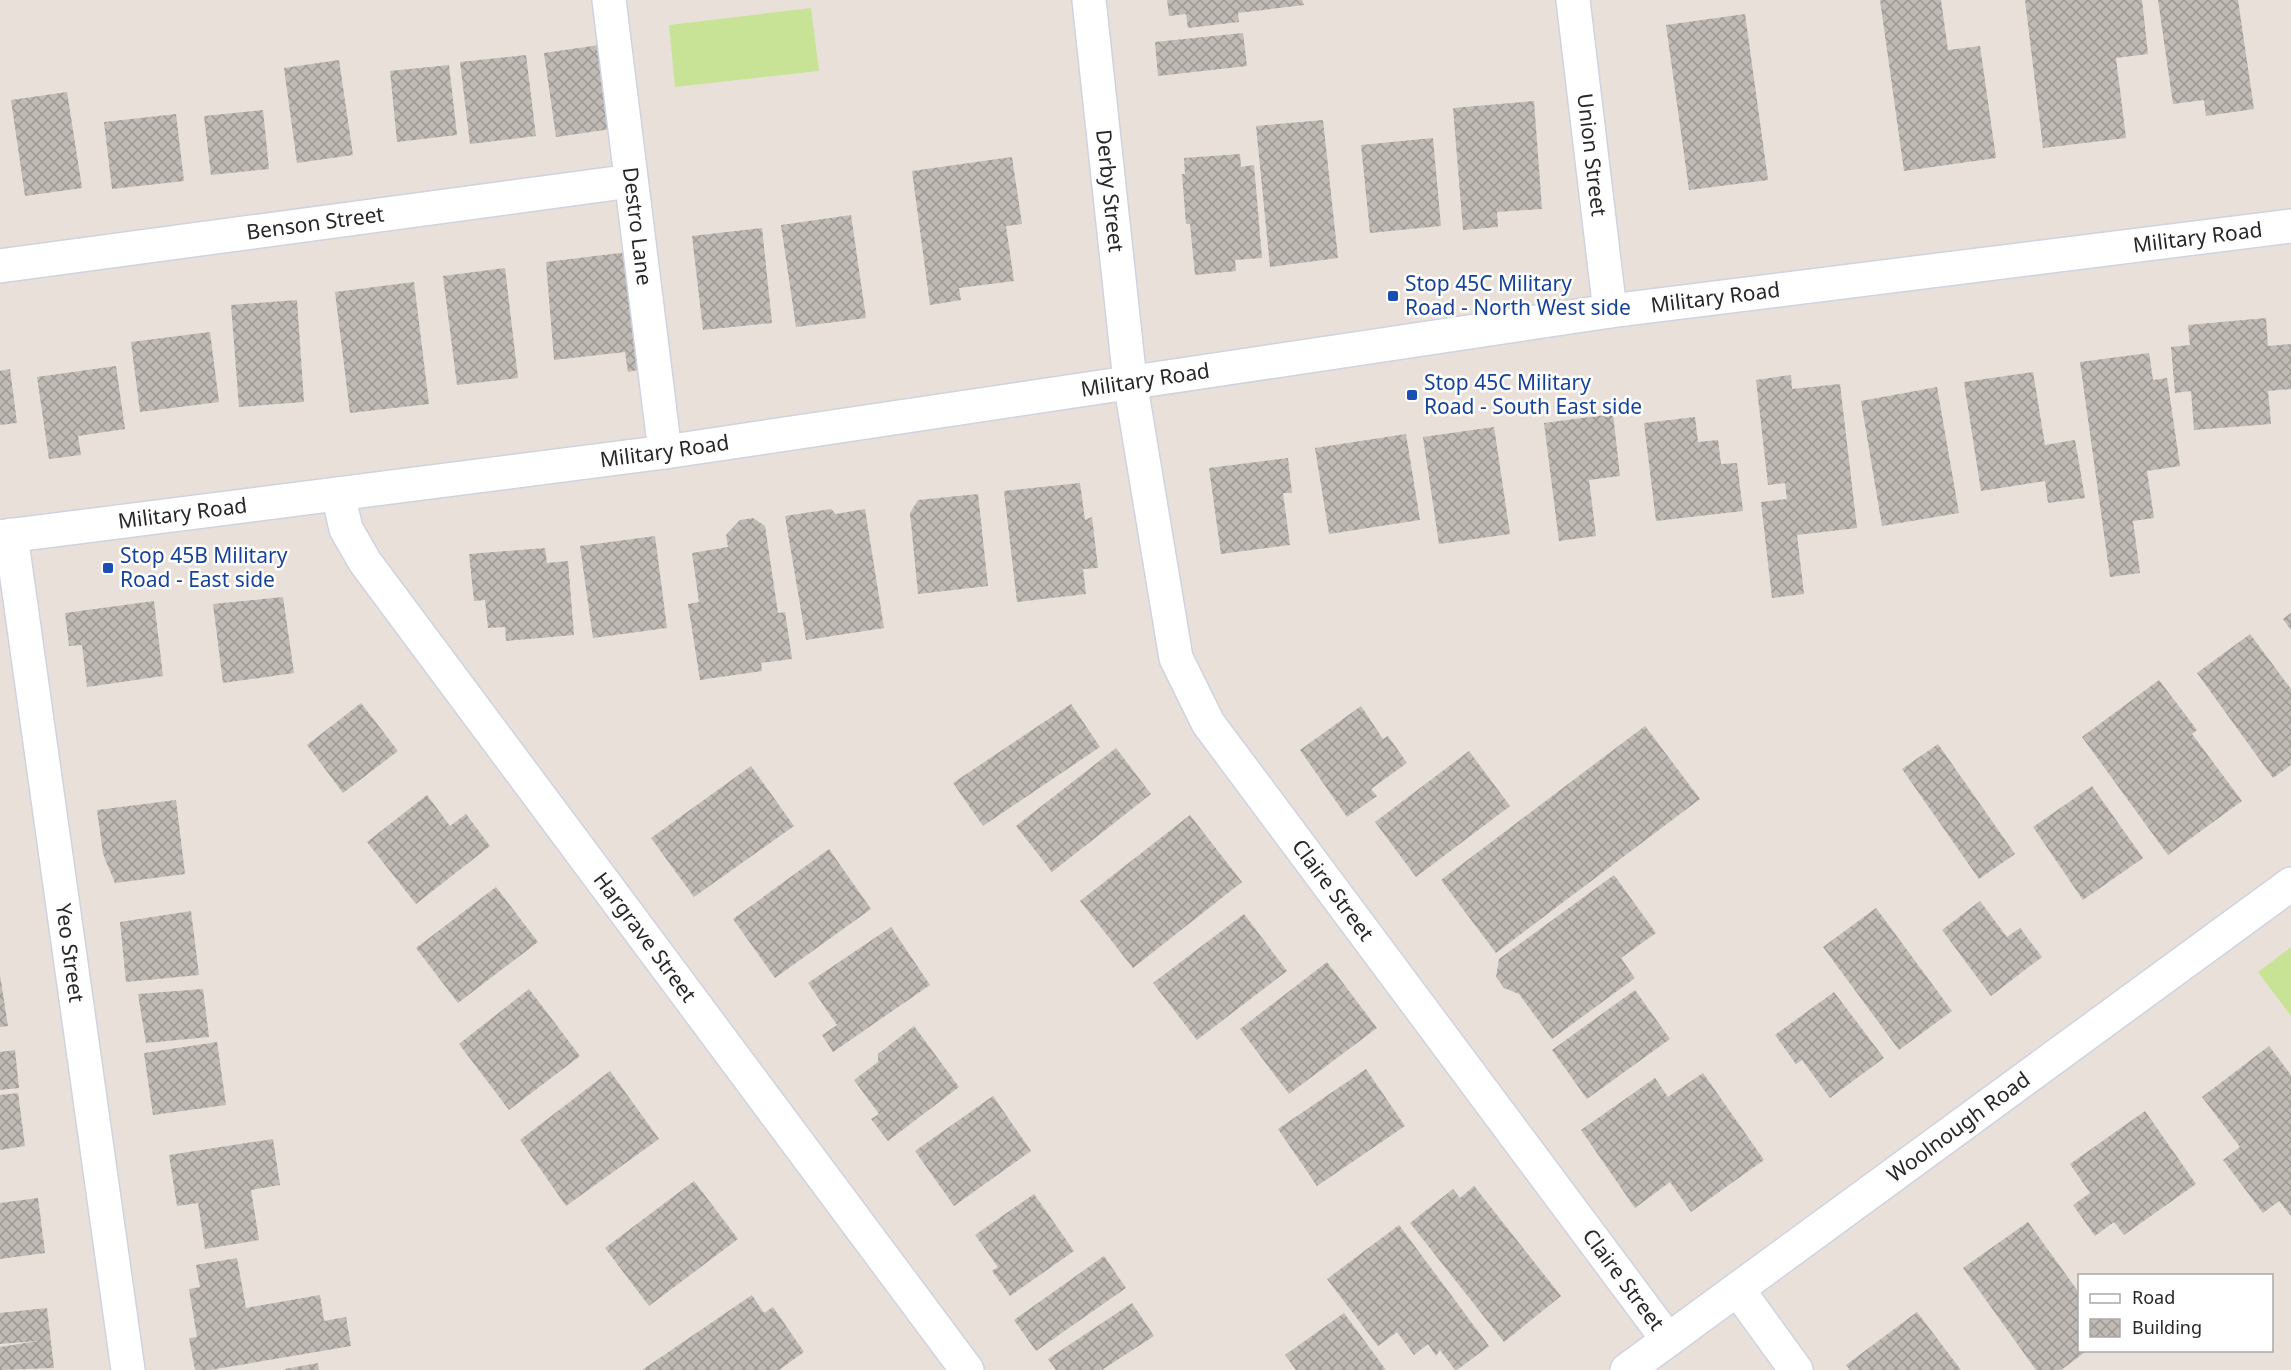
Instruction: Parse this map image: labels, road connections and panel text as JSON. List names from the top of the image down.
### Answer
{
  "streets": {
    "street": [
      "Union Street",
      "Derby Street",
      "Benson Street",
      "Destro Lane",
      "Military Road",
      "Claire Street",
      "Hargrave Street",
      "Yeo Street",
      "Woolnough Road"
    ]
  },
  "crossings": [
    ["Union Street", "Military Road"],
    ["Derby Street", "Military Road"],
    ["Derby Street", "Claire Street"],
    ["Benson Street", "Destro Lane"],
    ["Destro Lane", "Military Road"],
    ["Military Road", "Claire Street"],
    ["Military Road", "Hargrave Street"],
    ["Military Road", "Yeo Street"],
    ["Claire Street", "Woolnough Road"]
  ],
  "places": {
    "transit": ["Stop 45C Military Road - North West side", "Stop 45C Military Road - South East side", "Stop 45B Military Road - East side"]
  },
  "legend": ["Road", "Building"]
}
